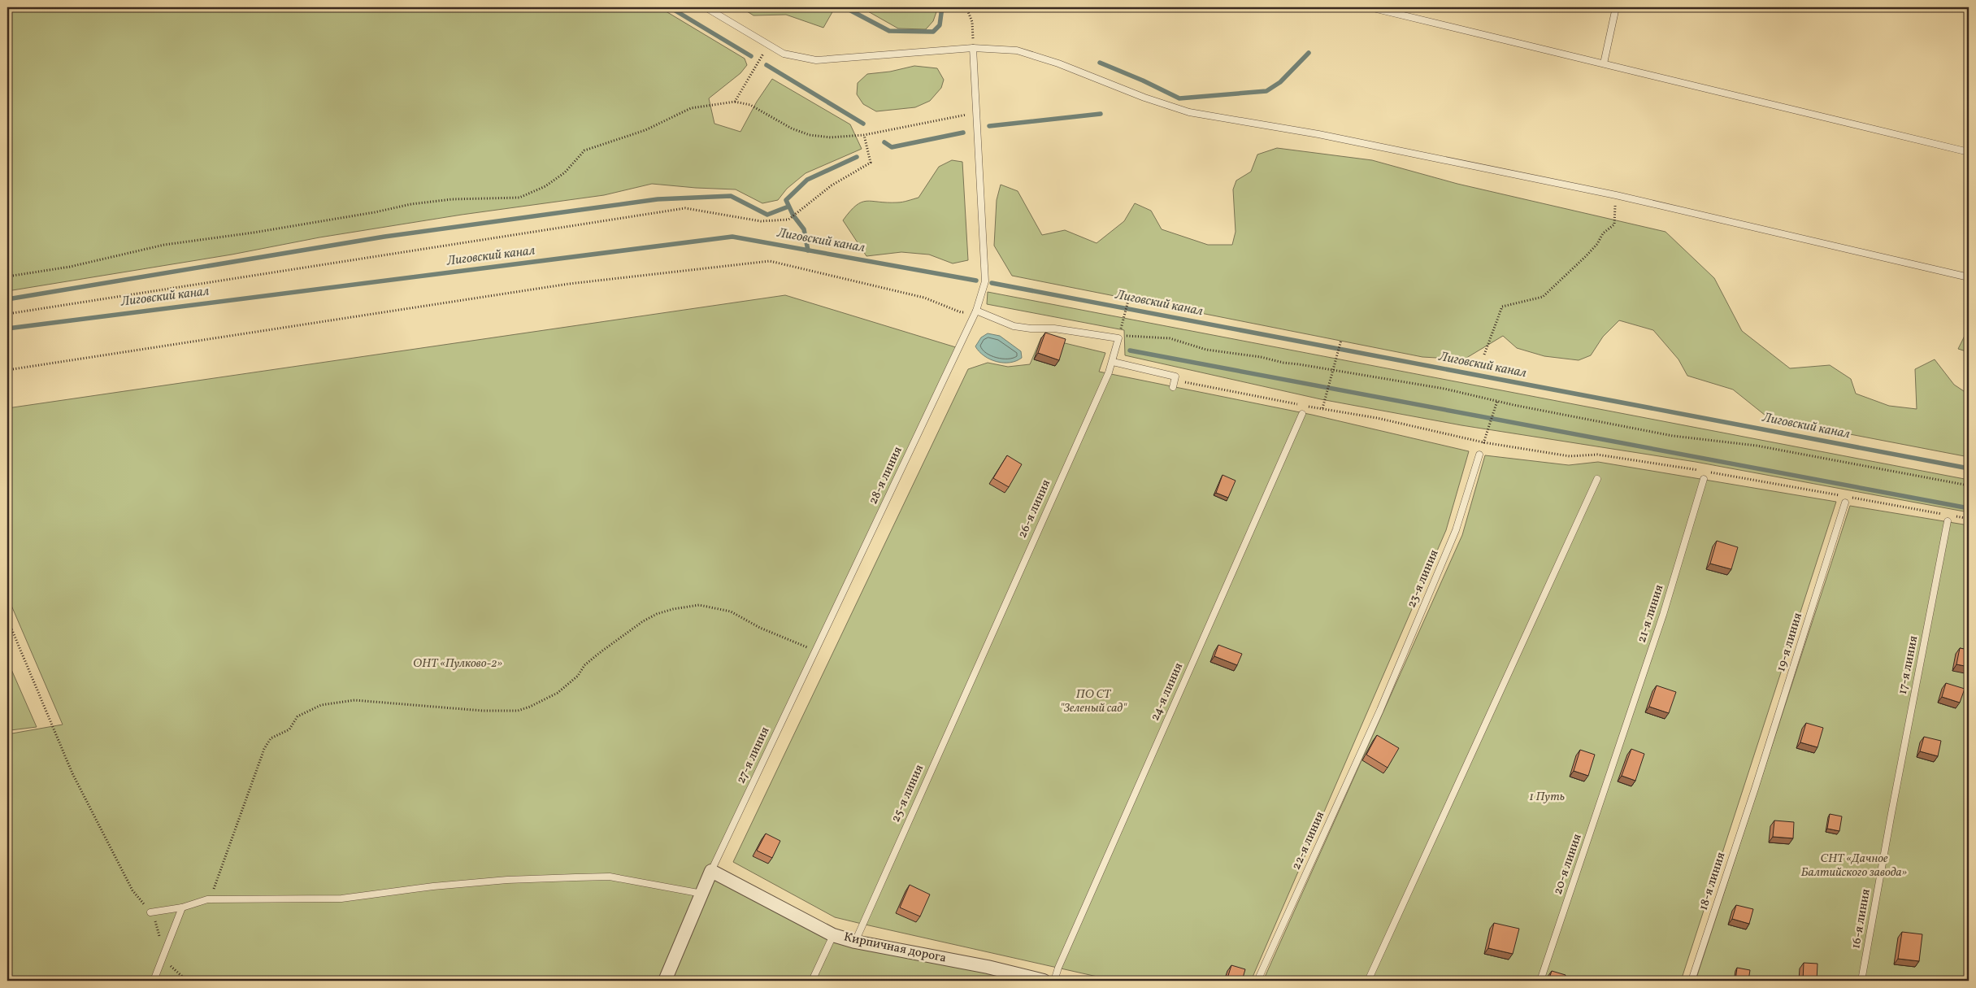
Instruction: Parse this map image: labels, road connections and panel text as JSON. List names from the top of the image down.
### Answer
{
  "streets": {
    "street": ["Кирпичная дорога"],
    "lane": [
      "28-я линия",
      "26-я линия",
      "23-я линия",
      "21-я линия",
      "19-я линия",
      "17-я линия",
      "24-я линия",
      "27-я линия",
      "25-я линия",
      "22-я линия",
      "20-я линия",
      "18-я линия",
      "16-я линия"
    ]
  },
  "crossings": [
    ["28-я линия", "27-я линия"],
    ["26-я линия", "25-я линия"],
    ["23-я линия", "22-я линия"],
    ["21-я линия", "20-я линия"],
    ["19-я линия", "18-я линия"],
    ["17-я линия", "16-я линия"],
    ["27-я линия", "Кирпичная дорога"],
    ["25-я линия", "Кирпичная дорога"]
  ],
  "water": ["Лиговский канал"],
  "parks": [
    "ОНТ «Пулково-2»",
    "ПО СТ \"Зеленый сад\"",
    "1 Путь",
    "СНТ «Дачное Балтийского завода»"
  ]
}
